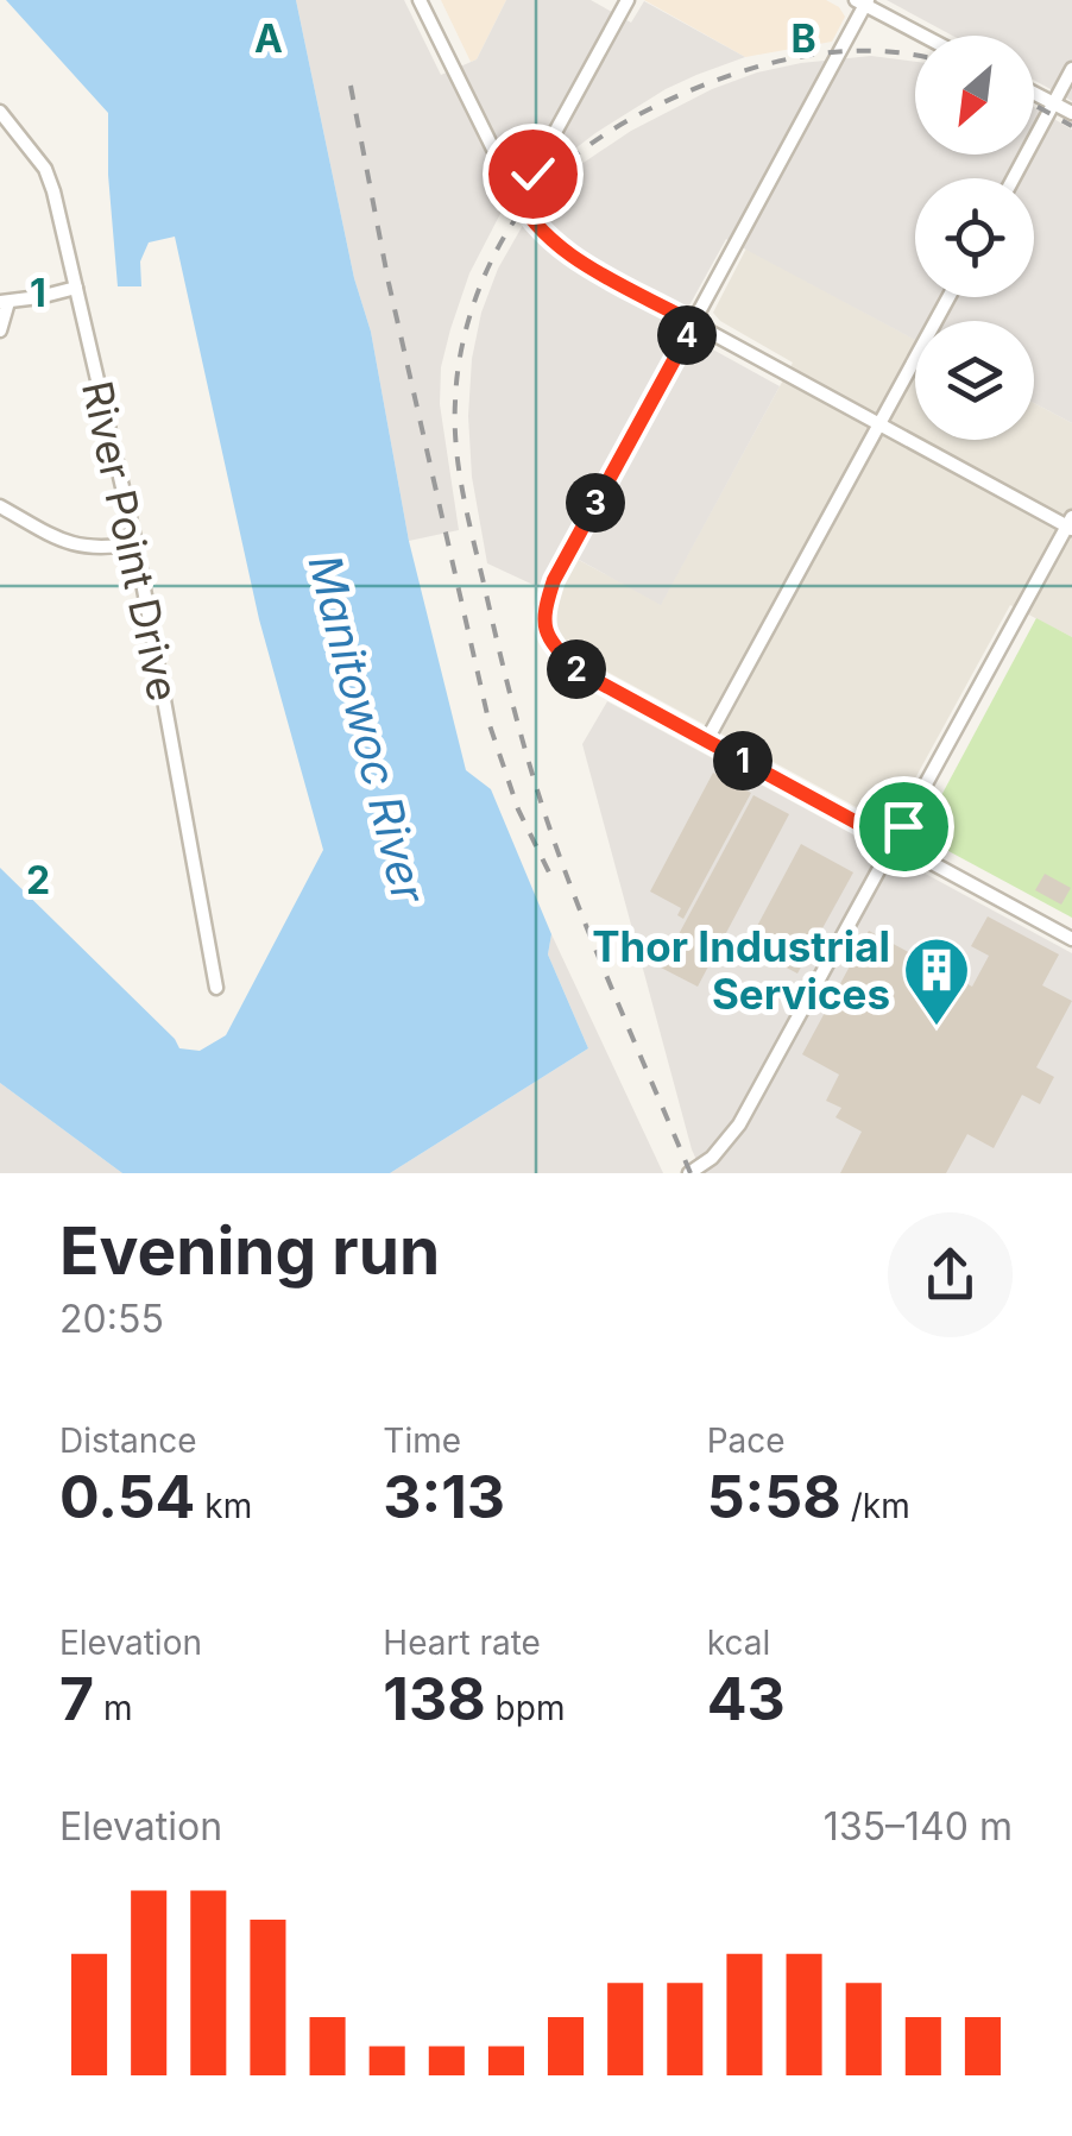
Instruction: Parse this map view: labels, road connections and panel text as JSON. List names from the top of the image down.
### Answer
{
  "streets": {
    "street": ["River Point Drive"]
  },
  "water": ["Manitowoc River"],
  "places": {
    "building": ["Thor Industrial Services"]
  },
  "north": "bottom left",
  "page": {
    "pins": [
      "4",
      "3",
      "2",
      "1"
    ],
    "heading": ["Evening run", "20:55"],
    "stats": [
      ["Distance", "0.54 km"],
      ["Time", "3:13"],
      ["Pace", "5:58 /km"],
      ["Elevation", "7 m"],
      ["Heart rate", "138 bpm"],
      ["kcal", "43"]
    ],
    "chart": ["Elevation", "135–140 m"]
  },
  "grid": {
    "columns": ["A", "B"],
    "rows": ["1", "2"]
  }
}
